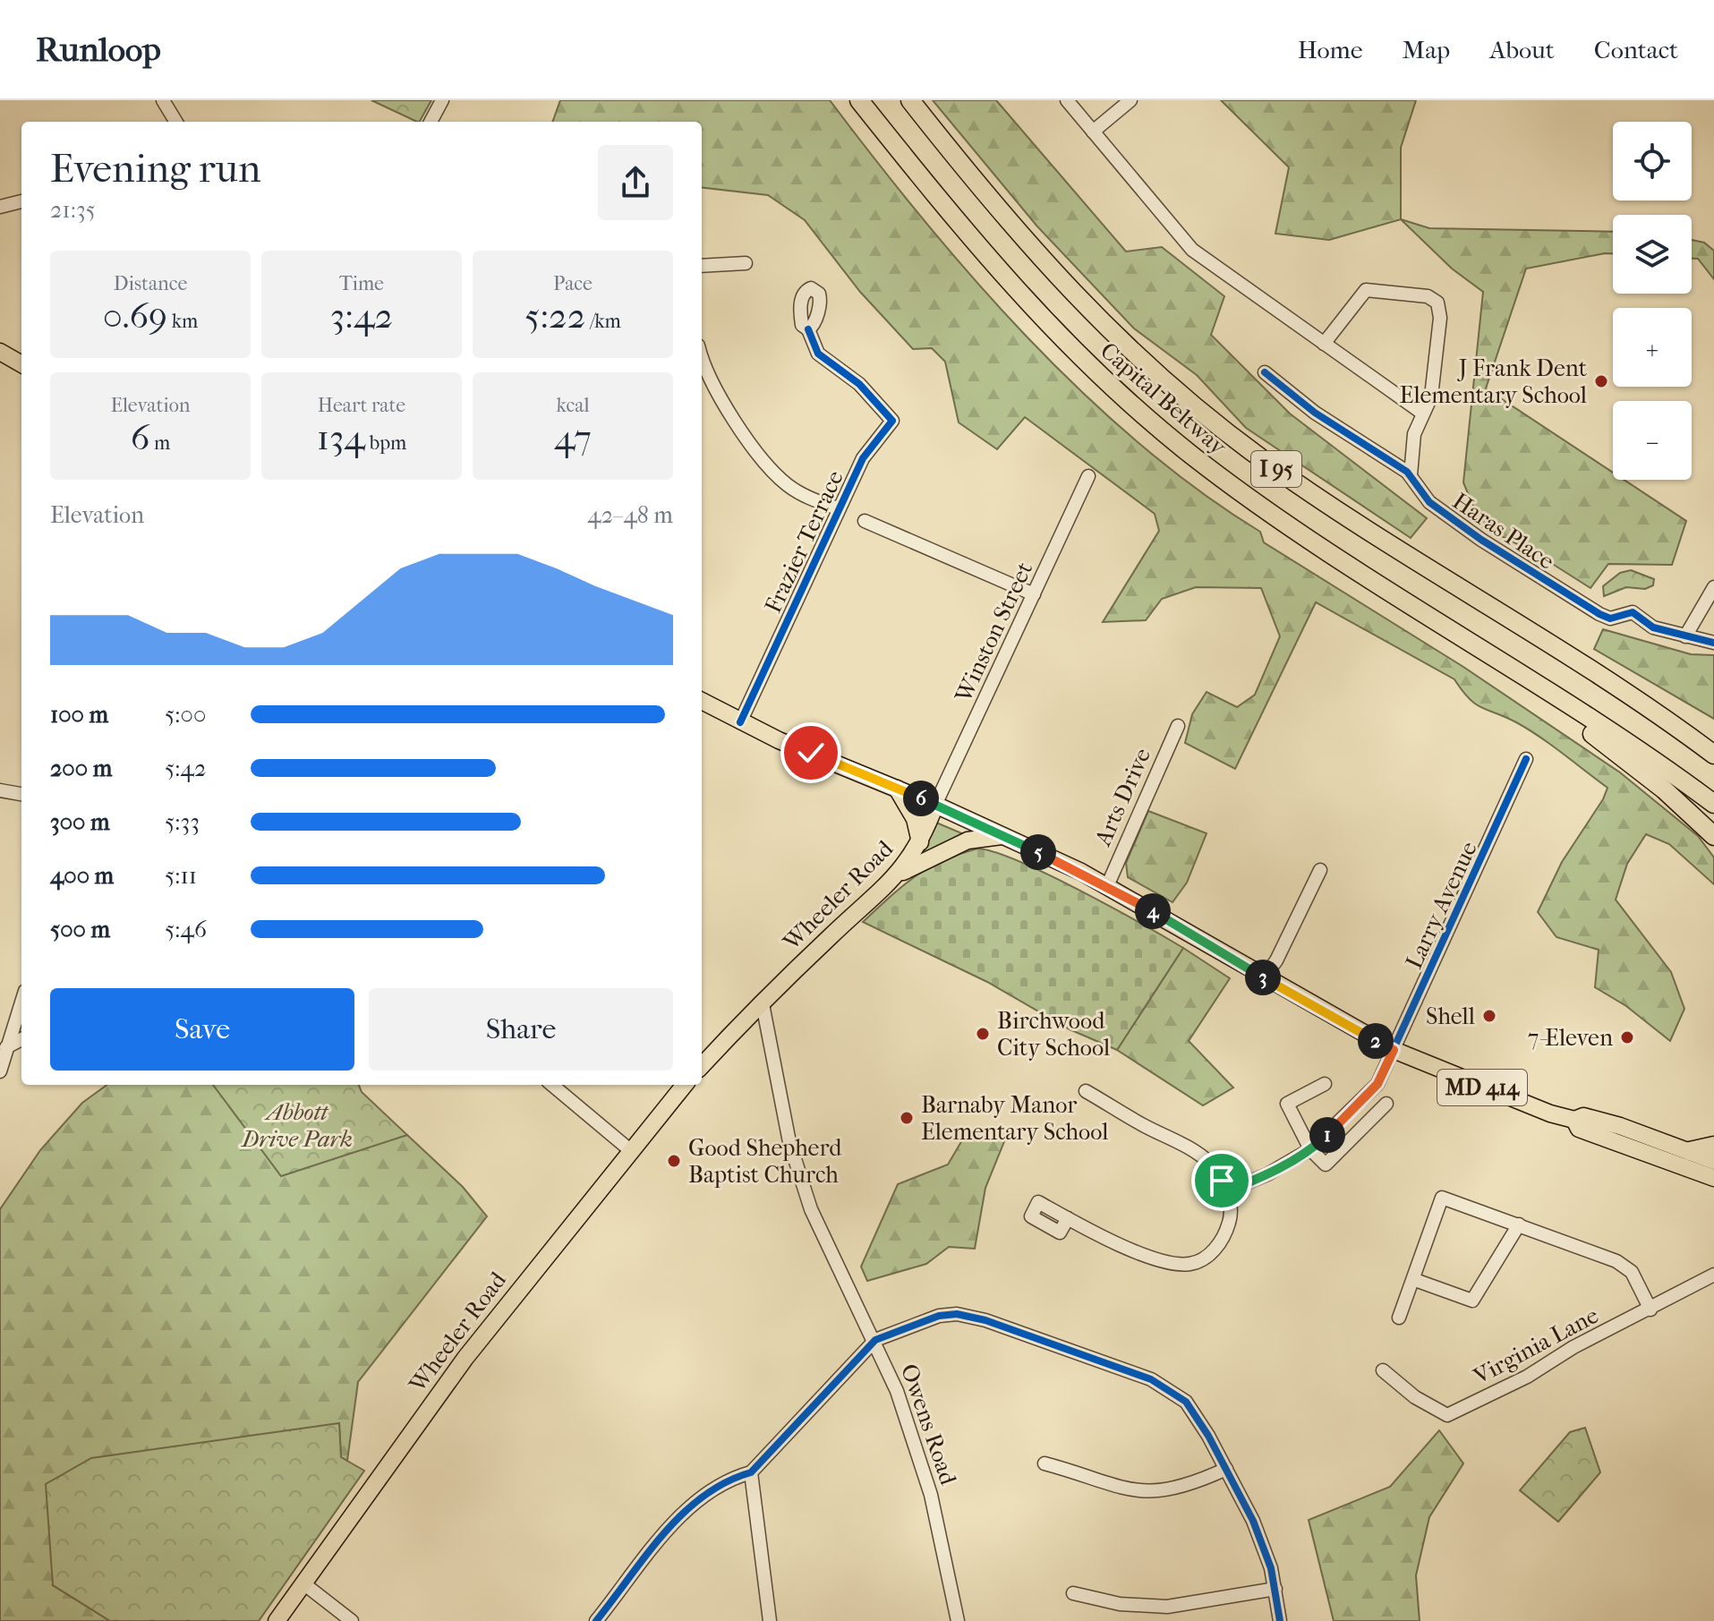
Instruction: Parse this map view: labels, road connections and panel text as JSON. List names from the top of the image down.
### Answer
{
  "streets": {
    "highway": ["Capital Beltway", "I 95"],
    "main road": ["Wheeler Road", "MD 414"],
    "street": [
      "Haras Place",
      "Frazier Terrace",
      "Winston Street",
      "Arts Drive",
      "Larry Avenue",
      "Virginia Lane",
      "Owens Road"
    ]
  },
  "crossings": [
    ["Frazier Terrace", "MD 414"],
    ["Winston Street", "Wheeler Road"],
    ["Winston Street", "MD 414"],
    ["Arts Drive", "MD 414"],
    ["Wheeler Road", "MD 414"],
    ["Wheeler Road", "Owens Road"],
    ["Larry Avenue", "MD 414"]
  ],
  "parks": ["Abbott Drive Park"],
  "places": [
    "J Frank Dent Elementary School",
    "Shell",
    "Birchwood City School",
    "7-Eleven",
    "Barnaby Manor Elementary School",
    "Good Shepherd Baptist Church"
  ],
  "page": {
    "header": "Runloop",
    "nav": [
      "Home",
      "Map",
      "About",
      "Contact"
    ],
    "map_buttons": ["+", "−"],
    "heading": ["Evening run", "21:35"],
    "stats": [
      ["Distance", "0.69 km"],
      ["Time", "3:42"],
      ["Pace", "5:22 /km"],
      ["Elevation", "6 m"],
      ["Heart rate", "134 bpm"],
      ["kcal", "47"]
    ],
    "chart": ["Elevation", "42–48 m"],
    "list": [
      {
        "name": "100 m",
        "note": "5:00"
      },
      {
        "name": "200 m",
        "note": "5:42"
      },
      {
        "name": "300 m",
        "note": "5:33"
      },
      {
        "name": "400 m",
        "note": "5:11"
      },
      {
        "name": "500 m",
        "note": "5:46"
      }
    ],
    "pins": [
      "6",
      "5",
      "4",
      "3",
      "2",
      "1"
    ],
    "buttons": ["Save", "Share"]
  }
}
